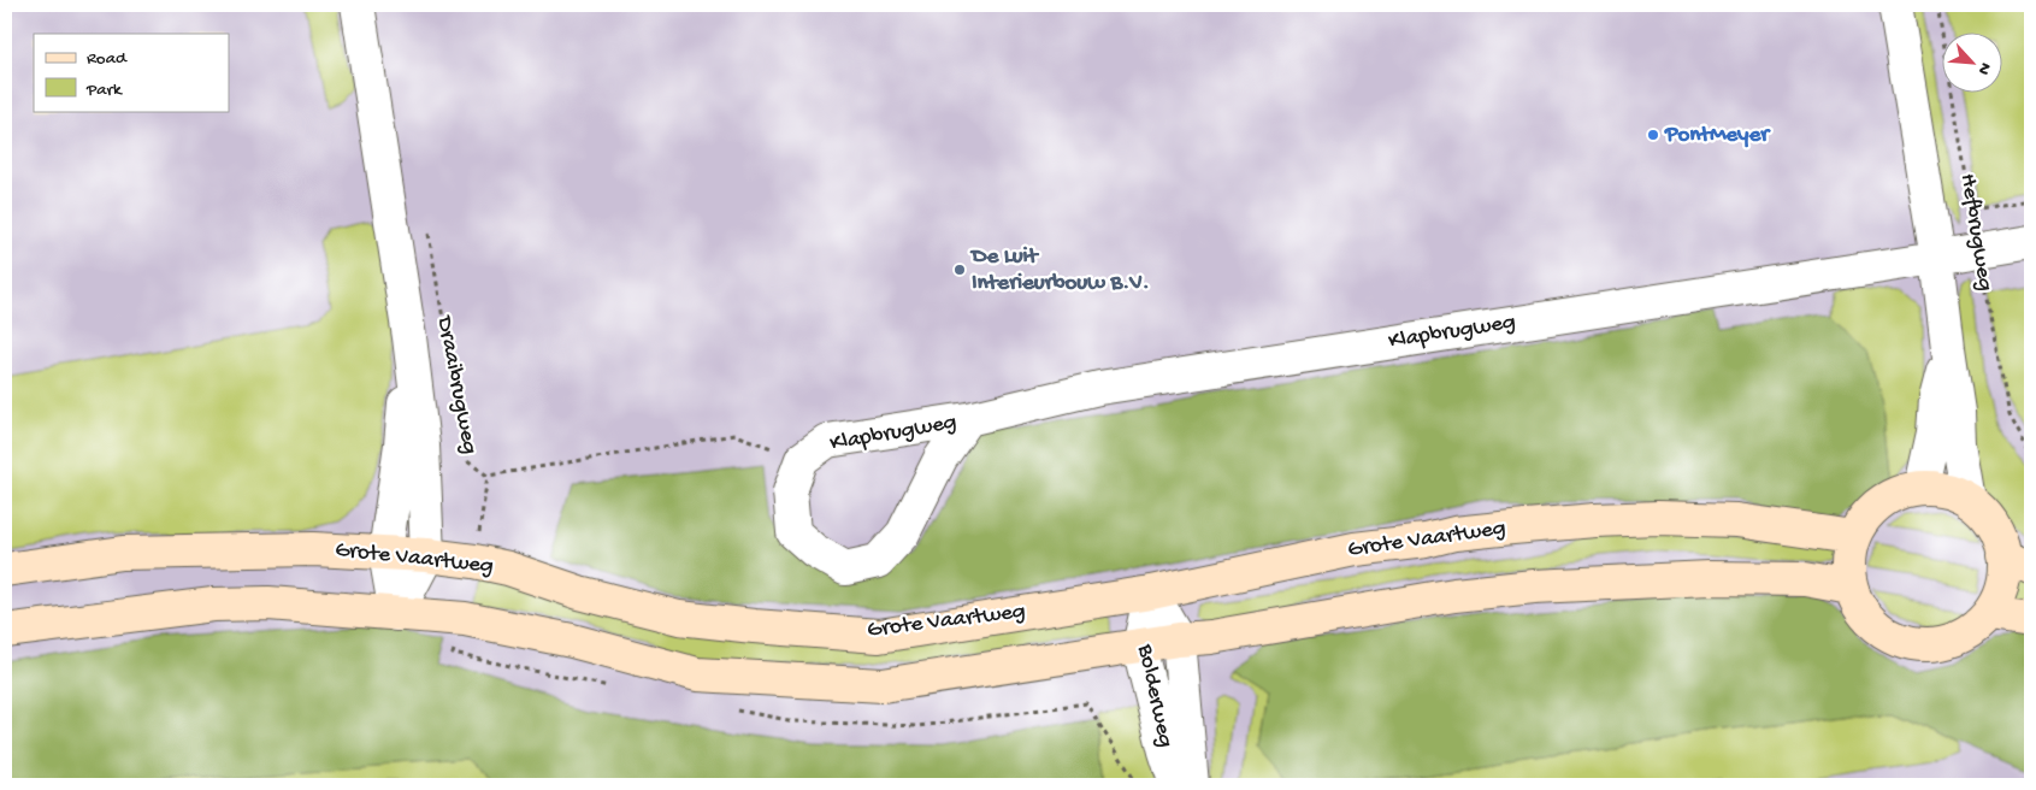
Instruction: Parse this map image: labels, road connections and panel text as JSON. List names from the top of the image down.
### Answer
{
  "streets": {
    "main road": ["Grote Vaartweg"],
    "street": [
      "Hefbrugweg",
      "Klapbrugweg",
      "Draaibrugweg",
      "Bolderweg"
    ]
  },
  "crossings": [
    ["Hefbrugweg", "Klapbrugweg"],
    ["Hefbrugweg", "Grote Vaartweg"],
    ["Klapbrugweg", "Draaibrugweg"],
    ["Draaibrugweg", "Grote Vaartweg"],
    ["Grote Vaartweg", "Bolderweg"]
  ],
  "places": ["PontMeyer", "De Luit Interieurbouw B.V."],
  "legend": ["Road", "Park"],
  "north": "bottom right"
}
